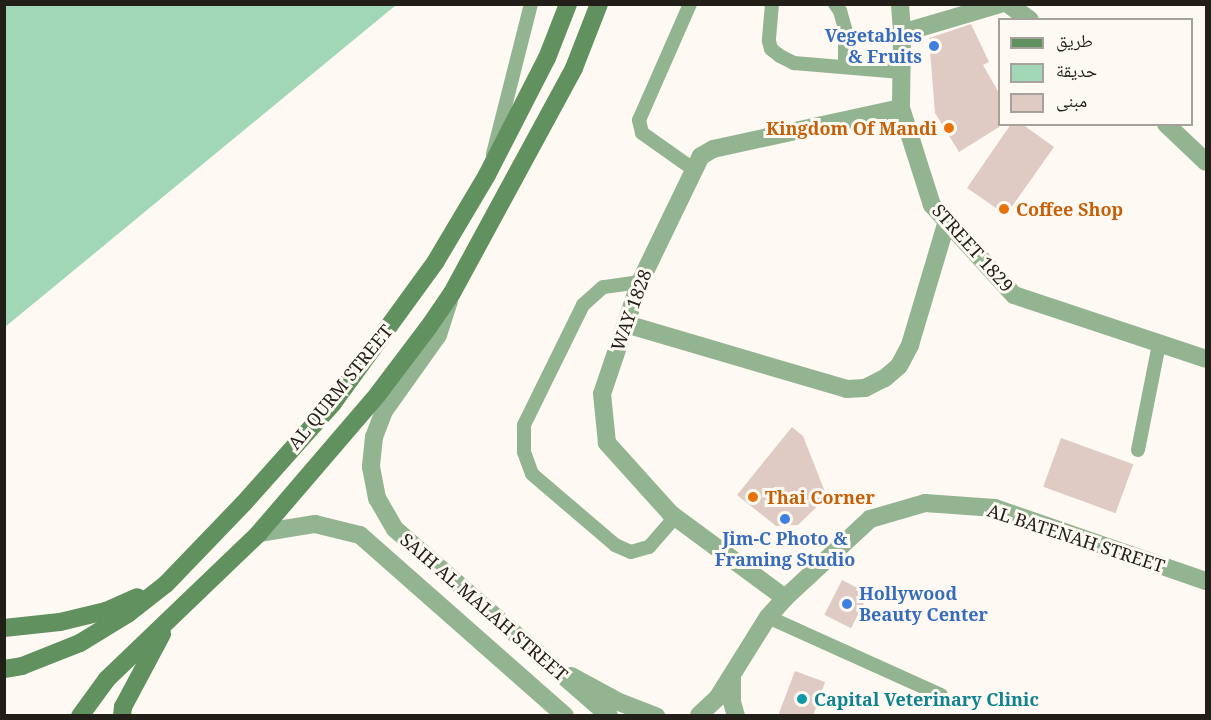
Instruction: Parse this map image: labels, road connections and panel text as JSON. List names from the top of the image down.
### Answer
{
  "streets": {
    "main road": ["AL QURM STREET"],
    "street": [
      "STREET 1829",
      "WAY 1828",
      "AL BATENAH STREET",
      "SAIH AL MALAH STREET"
    ]
  },
  "crossings": [
    ["STREET 1829", "WAY 1828"],
    ["WAY 1828", "AL BATENAH STREET"],
    ["AL QURM STREET", "SAIH AL MALAH STREET"]
  ],
  "places": [
    "Vegetables & Fruits",
    "Kingdom Of Mandi",
    "Coffee Shop",
    "Thai Corner",
    "Jim-C Photo & Framing Studio",
    "Hollywood Beauty Center",
    "Capital Veterinary Clinic"
  ],
  "legend": ["طريق", "حديقة", "مبنى"]
}
